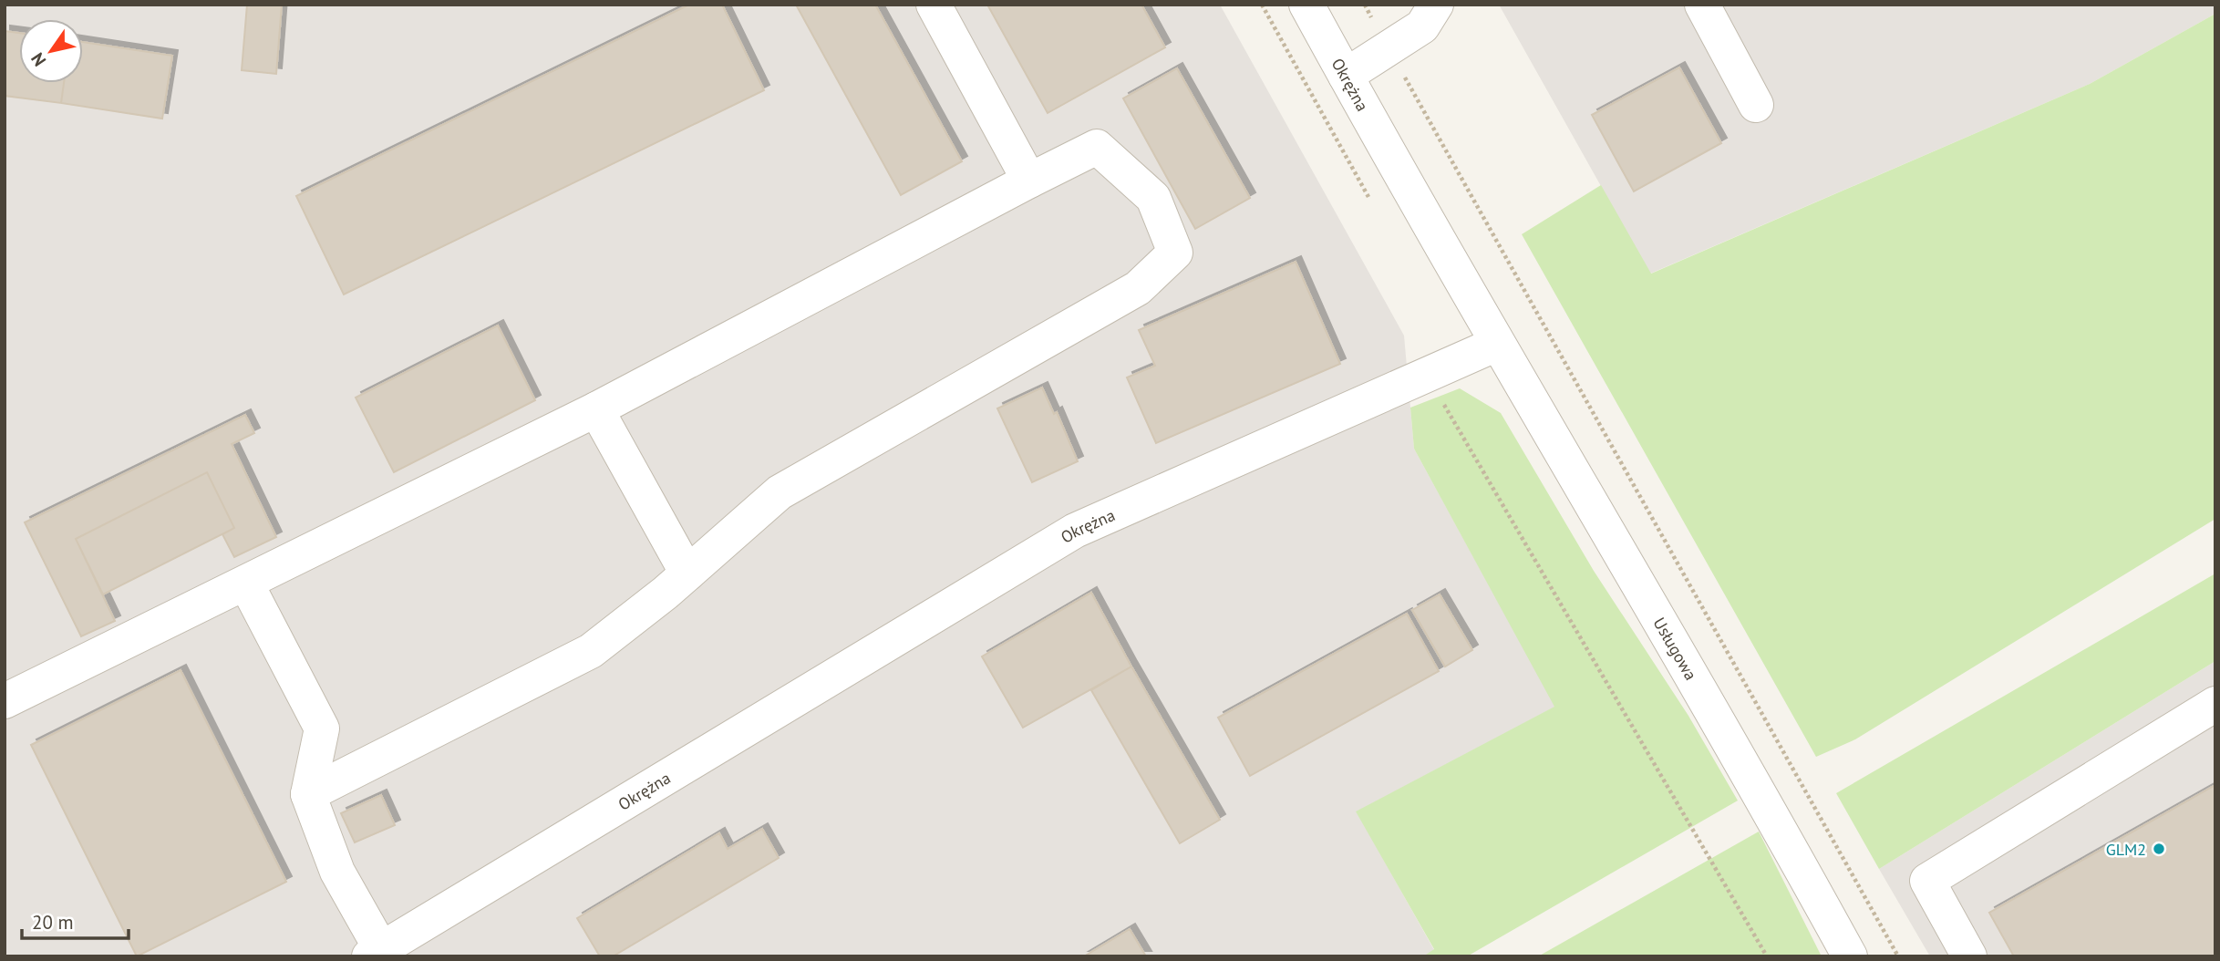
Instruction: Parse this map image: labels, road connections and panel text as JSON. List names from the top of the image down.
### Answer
{
  "streets": {
    "street": ["Okrężna", "Usługowa"]
  },
  "crossings": [
    ["Okrężna", "Usługowa"]
  ],
  "places": ["GLM2"],
  "scale_bar": "20 m",
  "north": "bottom left"
}
